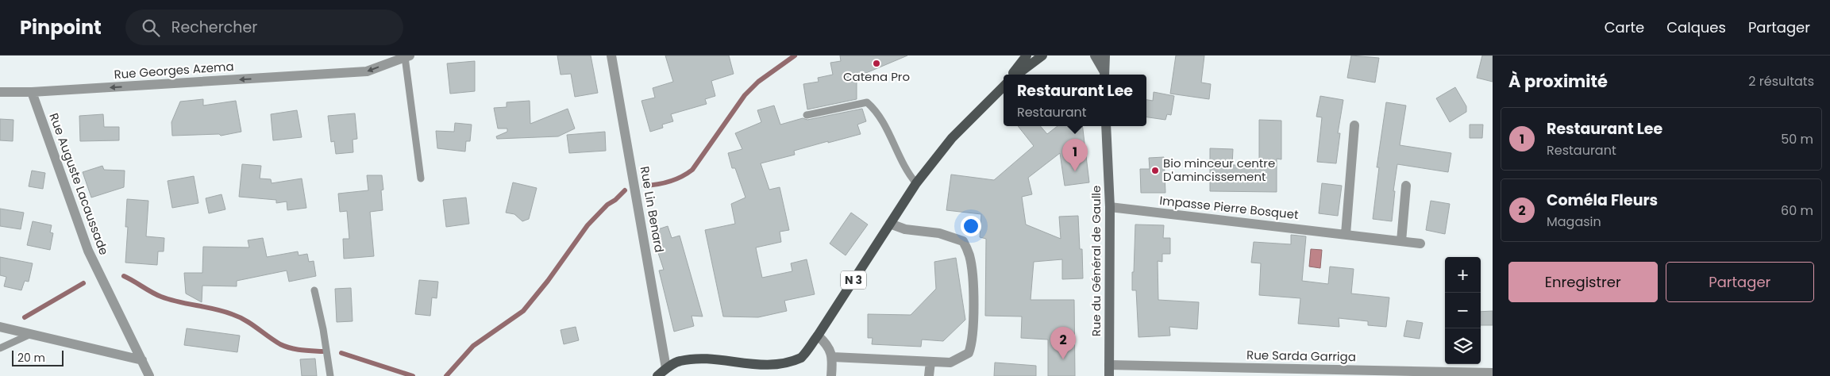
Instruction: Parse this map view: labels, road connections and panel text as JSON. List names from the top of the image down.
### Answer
{
  "streets": {
    "main road": ["Rue du Général de Gaulle", "N 3"],
    "street": [
      "Rue Georges Azema",
      "Rue Auguste Lacaussade",
      "Impasse Pierre Bosquet",
      "Rue Lin Benard",
      "Rue Sarda Garriga"
    ]
  },
  "crossings": [
    ["Rue Georges Azema", "Rue Auguste Lacaussade"],
    ["Impasse Pierre Bosquet", "Rue du Général de Gaulle"],
    ["Rue Lin Benard", "N 3"],
    ["Rue du Général de Gaulle", "Rue Sarda Garriga"]
  ],
  "one_way": ["Rue Georges Azema"],
  "places": ["Catena Pro", "Bio minceur centre D'amincissement"],
  "scale_bar": "20 m",
  "page": {
    "header": "Pinpoint",
    "search": "Rechercher",
    "nav": ["Carte", "Calques", "Partager"],
    "heading": ["À proximité", "2 résultats"],
    "popup": ["Restaurant Lee", "Restaurant"],
    "list": [
      {
        "mark": "1",
        "name": "Restaurant Lee",
        "note": "Restaurant",
        "value": "50 m"
      },
      {
        "mark": "2",
        "name": "Coméla Fleurs",
        "note": "Magasin",
        "value": "60 m"
      }
    ],
    "pins": ["1", "2"],
    "buttons": ["Enregistrer", "Partager"],
    "map_buttons": ["+", "−"],
    "scale": "20 m"
  }
}
